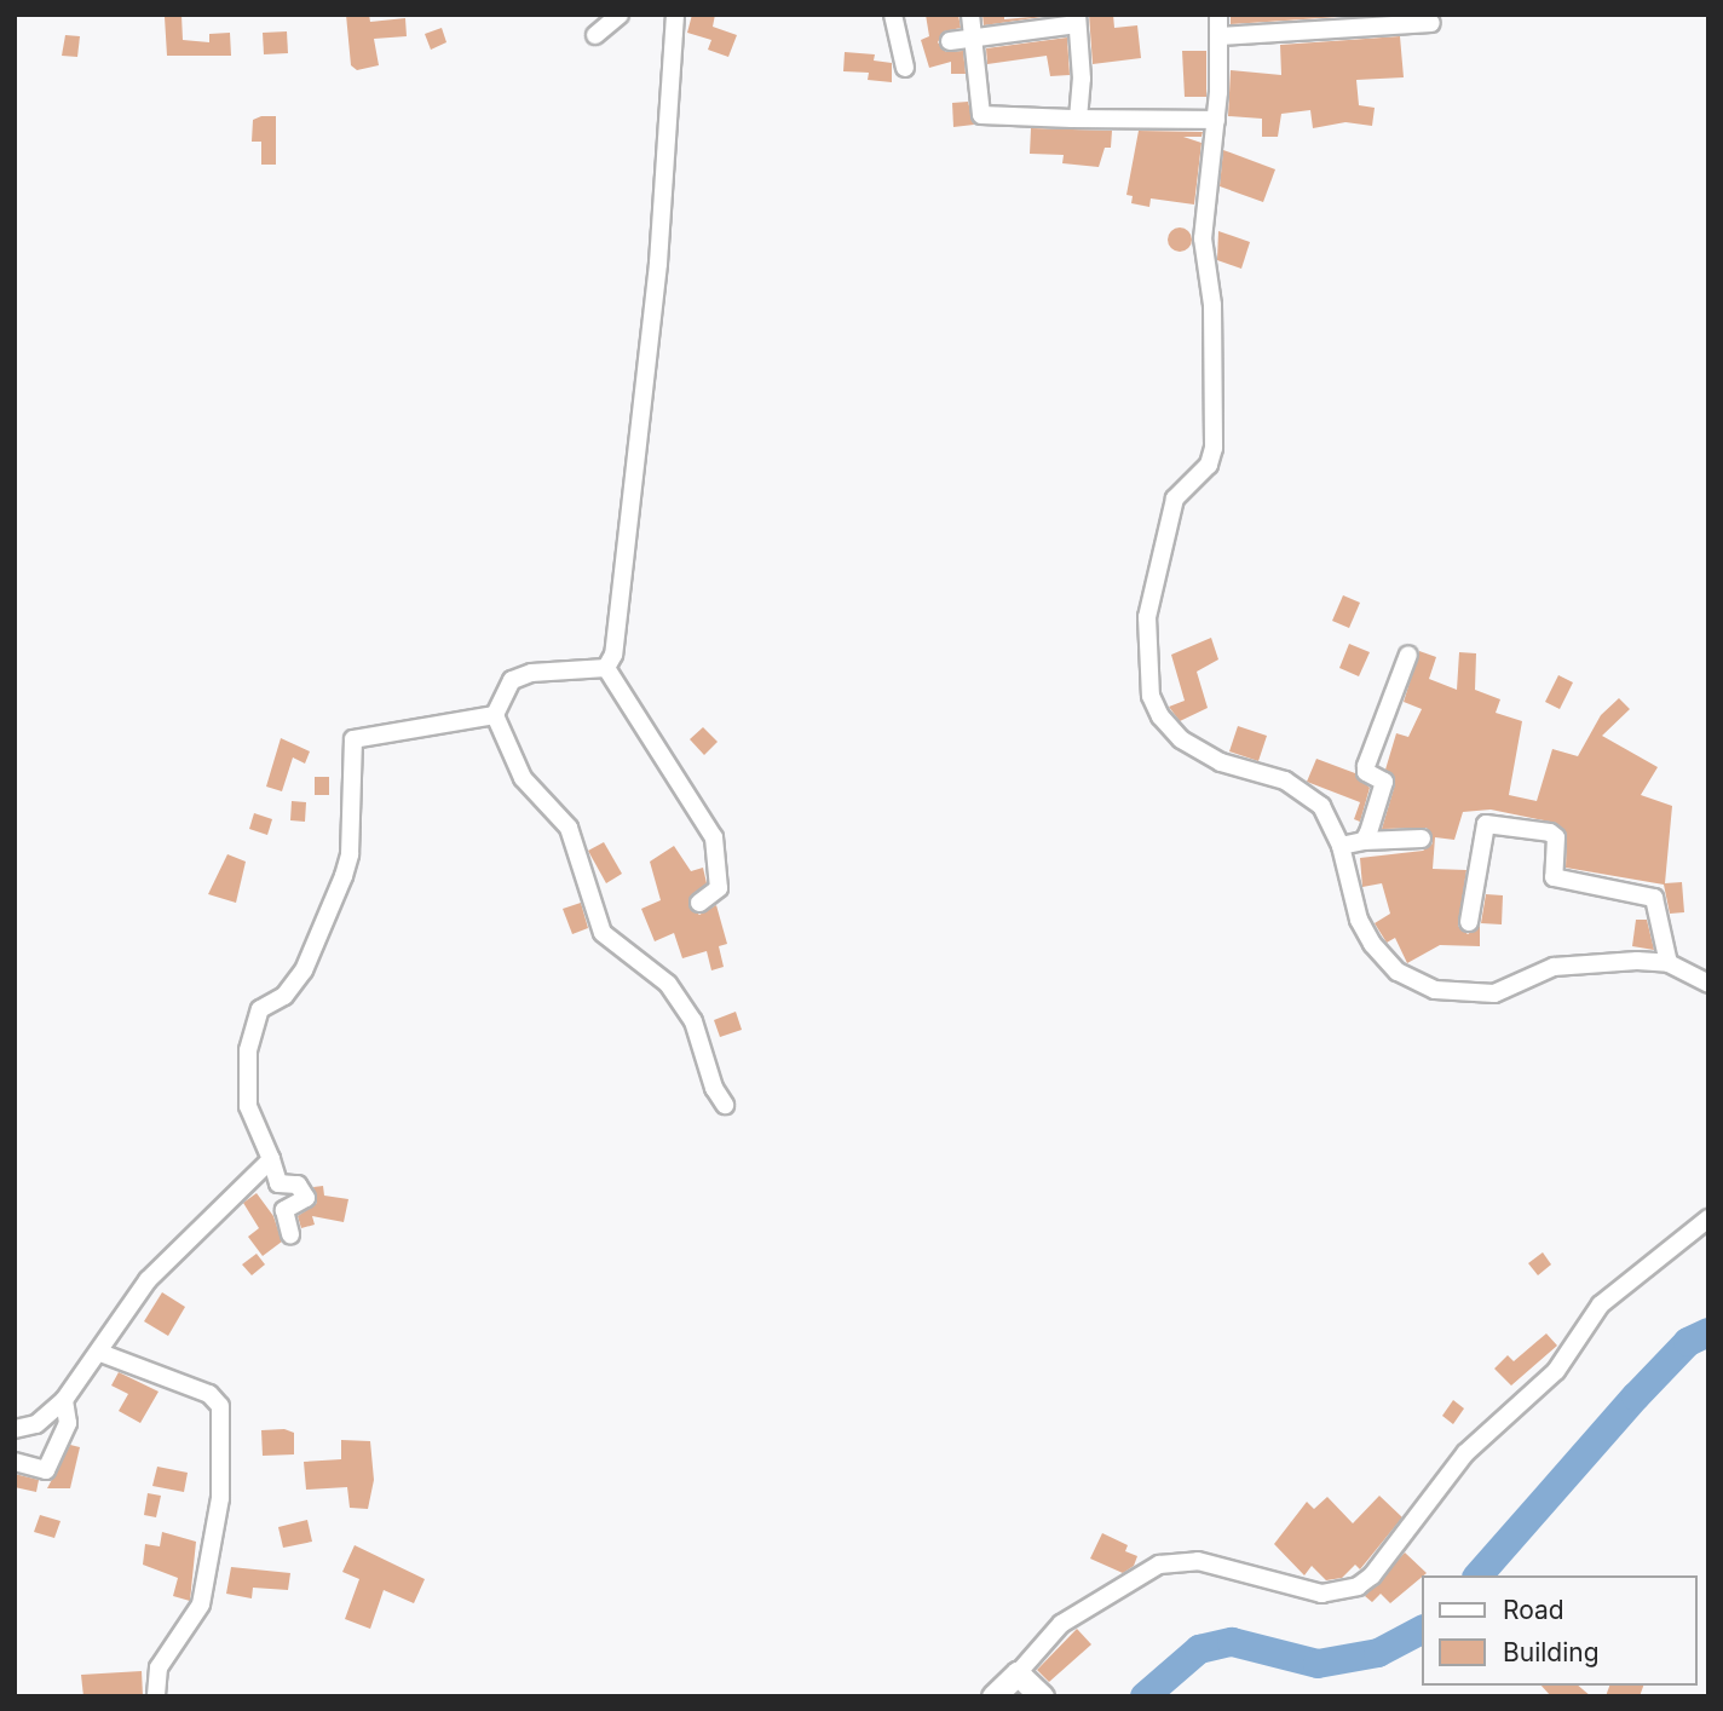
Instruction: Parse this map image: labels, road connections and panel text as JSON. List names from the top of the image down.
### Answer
{
  "legend": ["Road", "Building"]
}
